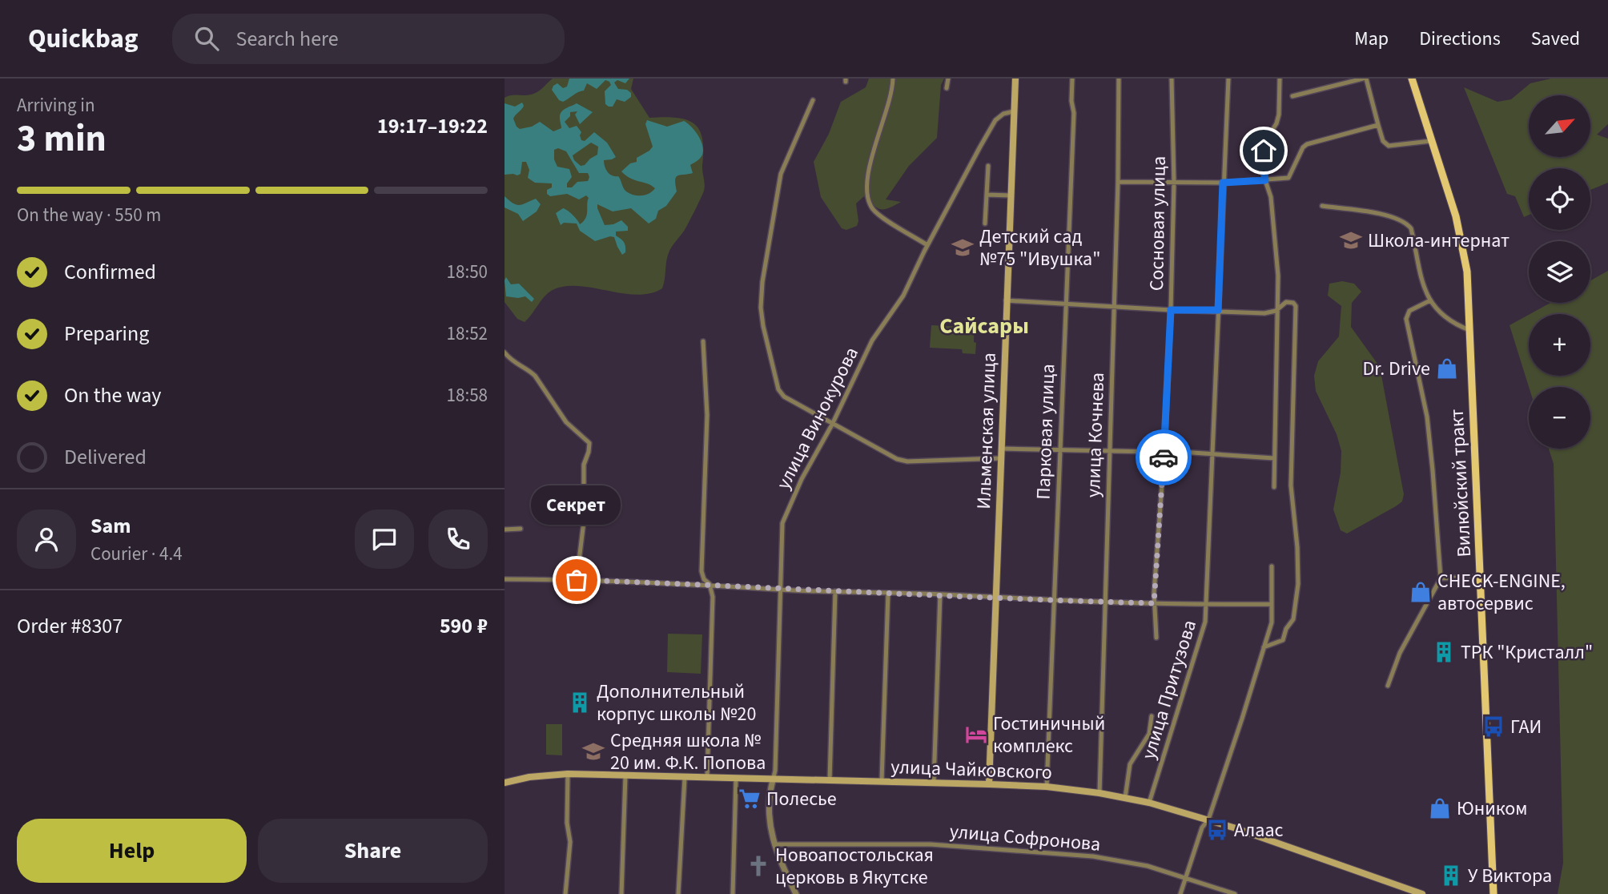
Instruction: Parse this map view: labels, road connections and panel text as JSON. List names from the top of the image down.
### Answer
{
  "streets": {
    "main road": ["Ильменская улица", "Вилюйский тракт", "улица Чайковского"],
    "street": [
      "Сосновая улица",
      "улица Винокурова",
      "Парковая улица",
      "улица Кочнева",
      "улица Притузова",
      "улица Софронова"
    ]
  },
  "crossings": [
    ["улица Винокурова", "Ильменская улица"],
    ["улица Винокурова", "улица Чайковского"],
    ["Ильменская улица", "улица Чайковского"],
    ["Парковая улица", "улица Чайковского"],
    ["улица Кочнева", "улица Чайковского"],
    ["улица Притузова", "улица Чайковского"]
  ],
  "districts": ["Сайсары"],
  "places": {
    "school or university": ["Школа-интернат", "Детский сад №75 \"Ивушка\"", "Средняя школа № 20 им. Ф.К. Попова"],
    "shop": ["Dr. Drive", "CHECK-ENGINE, автосервис", "Юником"],
    "other": ["Секрет"],
    "building": ["ТРК \"Кристалл\"", "Дополнительный корпус школы №20", "У Виктора"],
    "bus stop": ["ГАИ", "Алаас"],
    "hotel": ["Гостиничный комплекс"],
    "supermarket": ["Полесье"],
    "church": ["Новоапостольская церковь в Якутске"]
  },
  "north": "top right",
  "page": {
    "header": "Quickbag",
    "search": "Search here",
    "nav": ["Map", "Directions", "Saved"],
    "heading": ["3 min", "Arriving in", "19:17–19:22"],
    "panel": [
      "Sam",
      "Courier · 4.4",
      "Order #8307",
      "590 ₽"
    ],
    "map_buttons": ["+", "−"],
    "bar": "On the way · 550 m",
    "list": [
      ["Confirmed", "18:50"],
      ["Preparing", "18:52"],
      ["On the way", "18:58"],
      "Delivered"
    ],
    "bubble": "Секрет",
    "buttons": ["Help", "Share"]
  }
}
